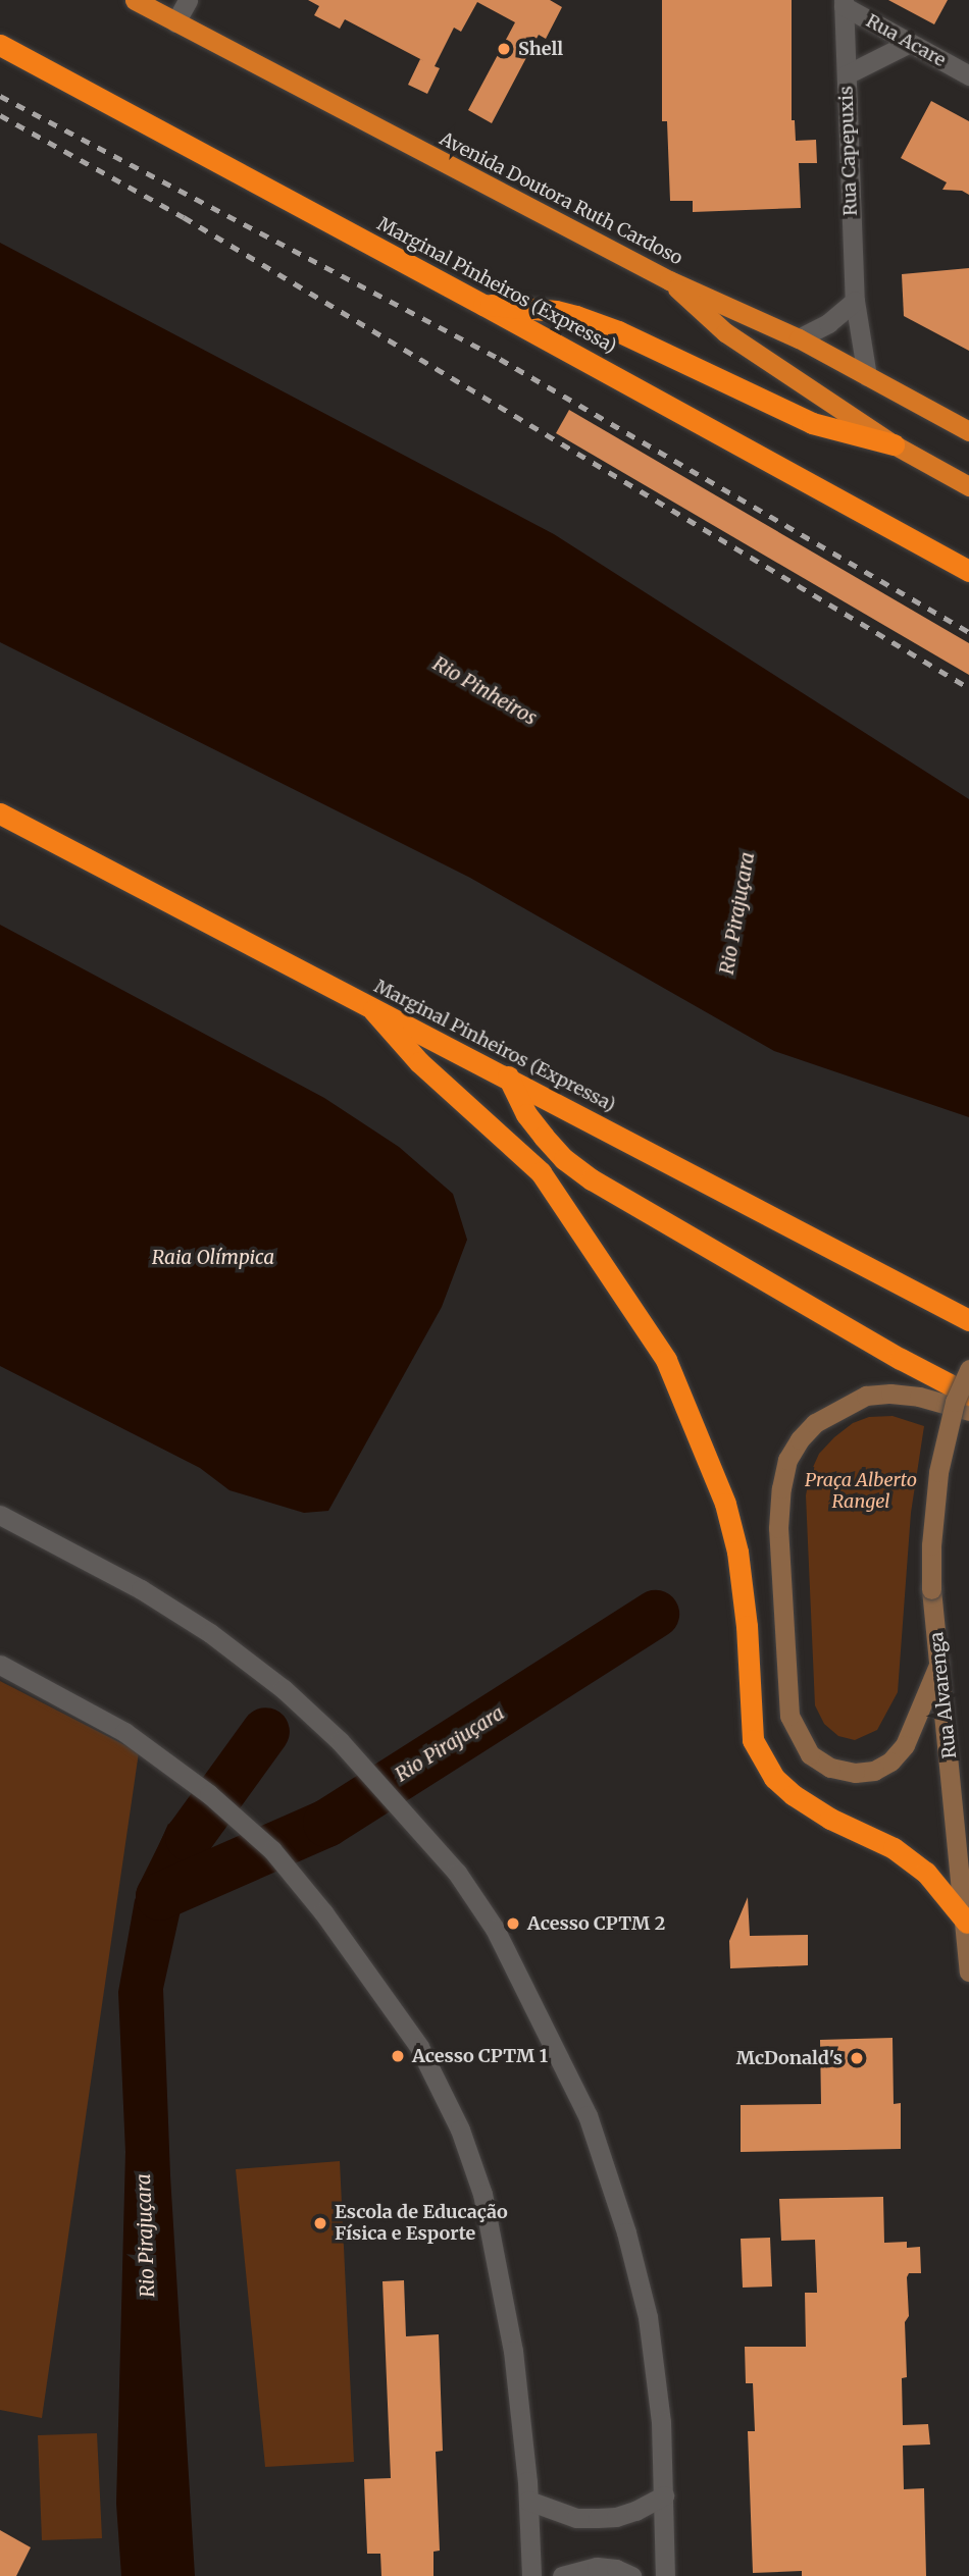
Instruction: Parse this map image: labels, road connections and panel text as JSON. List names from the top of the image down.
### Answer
{
  "streets": {
    "highway": ["Avenida Doutora Ruth Cardoso", "Marginal Pinheiros (Expressa)"],
    "main road": ["Rua Alvarenga"],
    "street": ["Rua Acare", "Rua Capepuxis"]
  },
  "crossings": [
    ["Rua Acare", "Rua Capepuxis"],
    ["Rua Capepuxis", "Avenida Doutora Ruth Cardoso"]
  ],
  "water": ["Rio Pinheiros", "Rio Pirajuçara", "Raia Olímpica"],
  "parks": ["Praça Alberto Rangel"],
  "places": [
    "Shell",
    "Acesso CPTM 2",
    "Acesso CPTM 1",
    "McDonald's",
    "Escola de Educação Física e Esporte"
  ]
}
